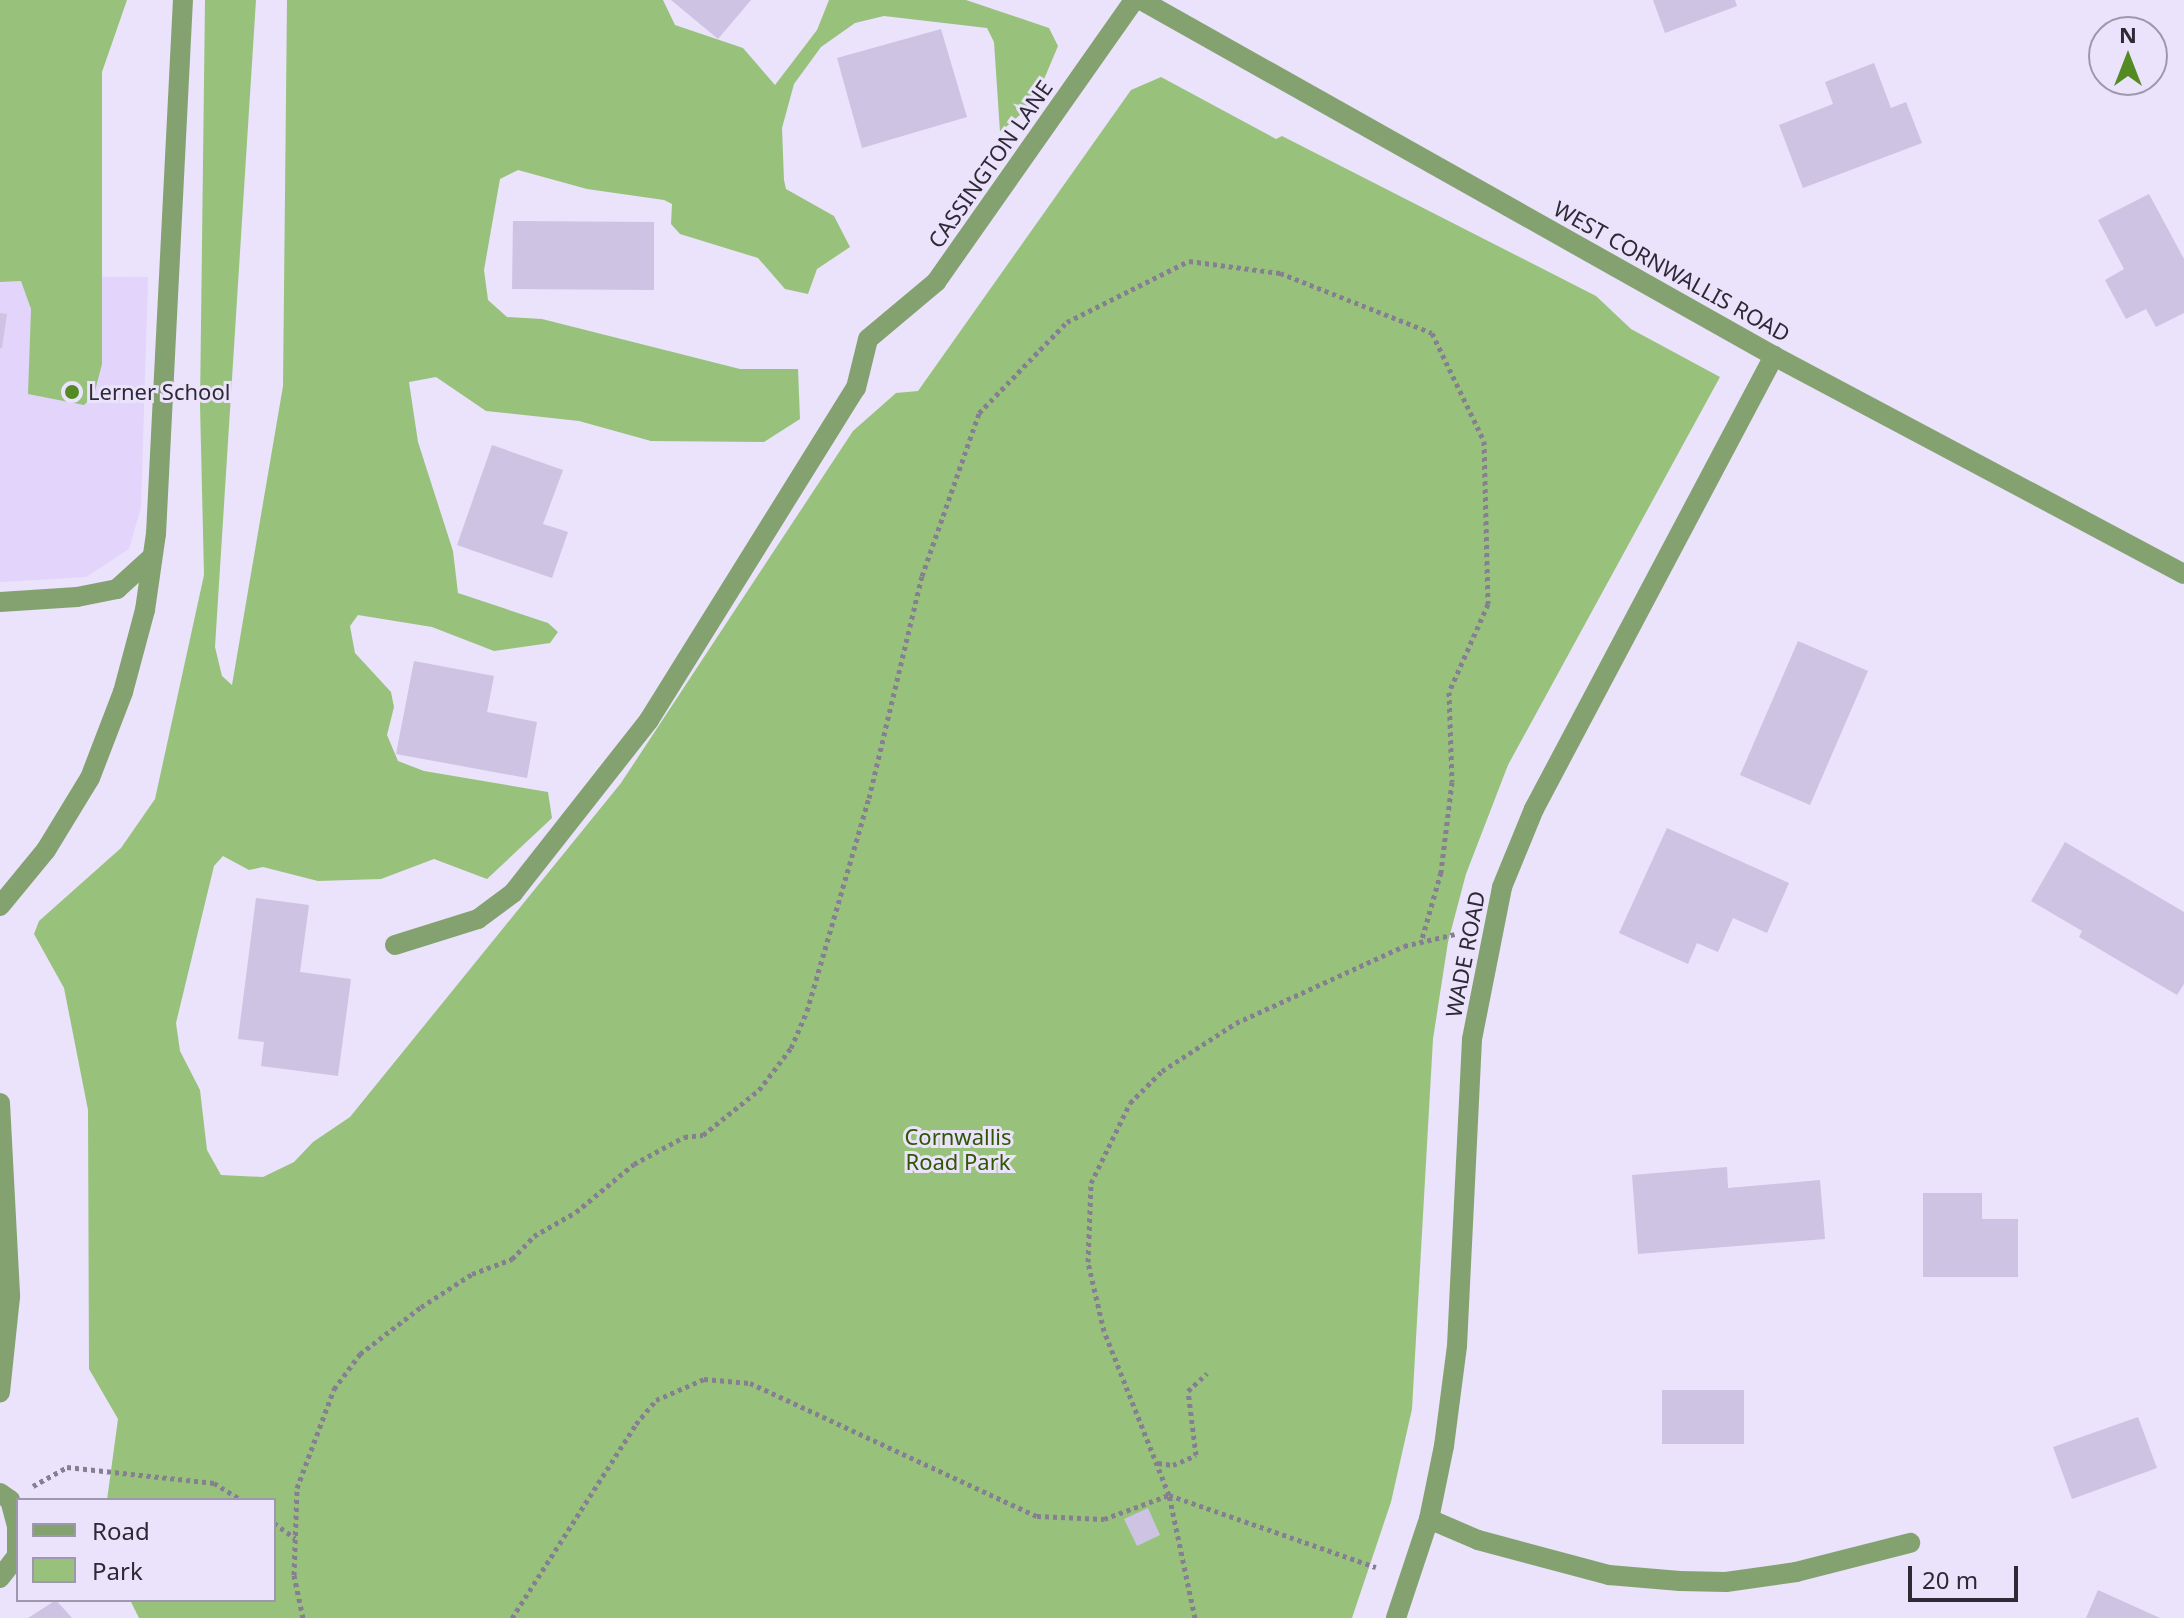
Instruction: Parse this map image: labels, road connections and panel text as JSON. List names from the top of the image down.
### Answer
{
  "streets": {
    "street": ["CASSINGTON LANE", "WEST CORNWALLIS ROAD", "WADE ROAD"]
  },
  "crossings": [
    ["WEST CORNWALLIS ROAD", "WADE ROAD"]
  ],
  "parks": ["Cornwallis Road Park"],
  "places": ["Lerner School"],
  "legend": ["Road", "Park"],
  "scale_bar": "20 m",
  "north": "top"
}
